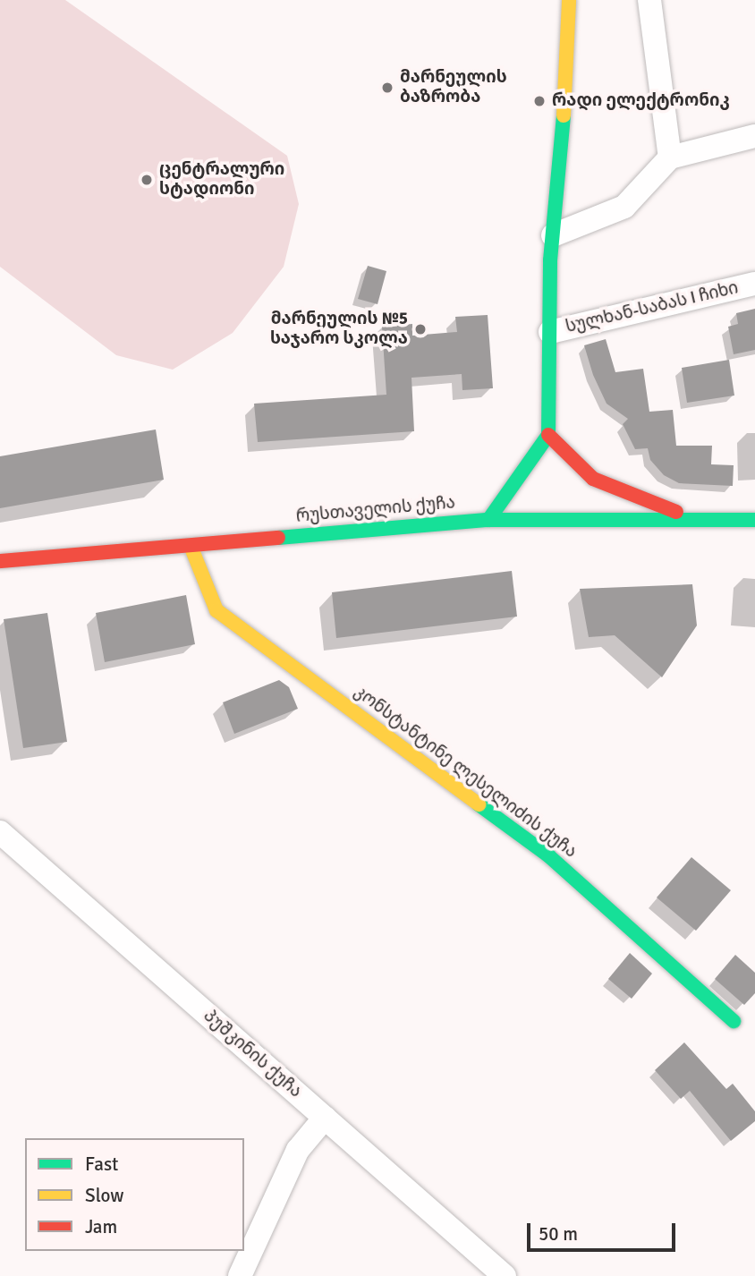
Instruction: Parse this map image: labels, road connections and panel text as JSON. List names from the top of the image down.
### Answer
{
  "streets": {
    "street": [
      "სულხან-საბას I ჩიხი",
      "რუსთაველის ქუჩა",
      "კონსტანტინე ლესელიძის ქუჩა",
      "პუშკინის ქუჩა"
    ]
  },
  "crossings": [
    ["რუსთაველის ქუჩა", "კონსტანტინე ლესელიძის ქუჩა"]
  ],
  "places": [
    "მარნეულის ბაზრობა",
    "რადი ელექტრონიკ",
    "ცენტრალური სტადიონი",
    "მარნეულის №5 საჯარო სკოლა"
  ],
  "legend": ["Fast", "Slow", "Jam"],
  "scale_bar": "50 m"
}
